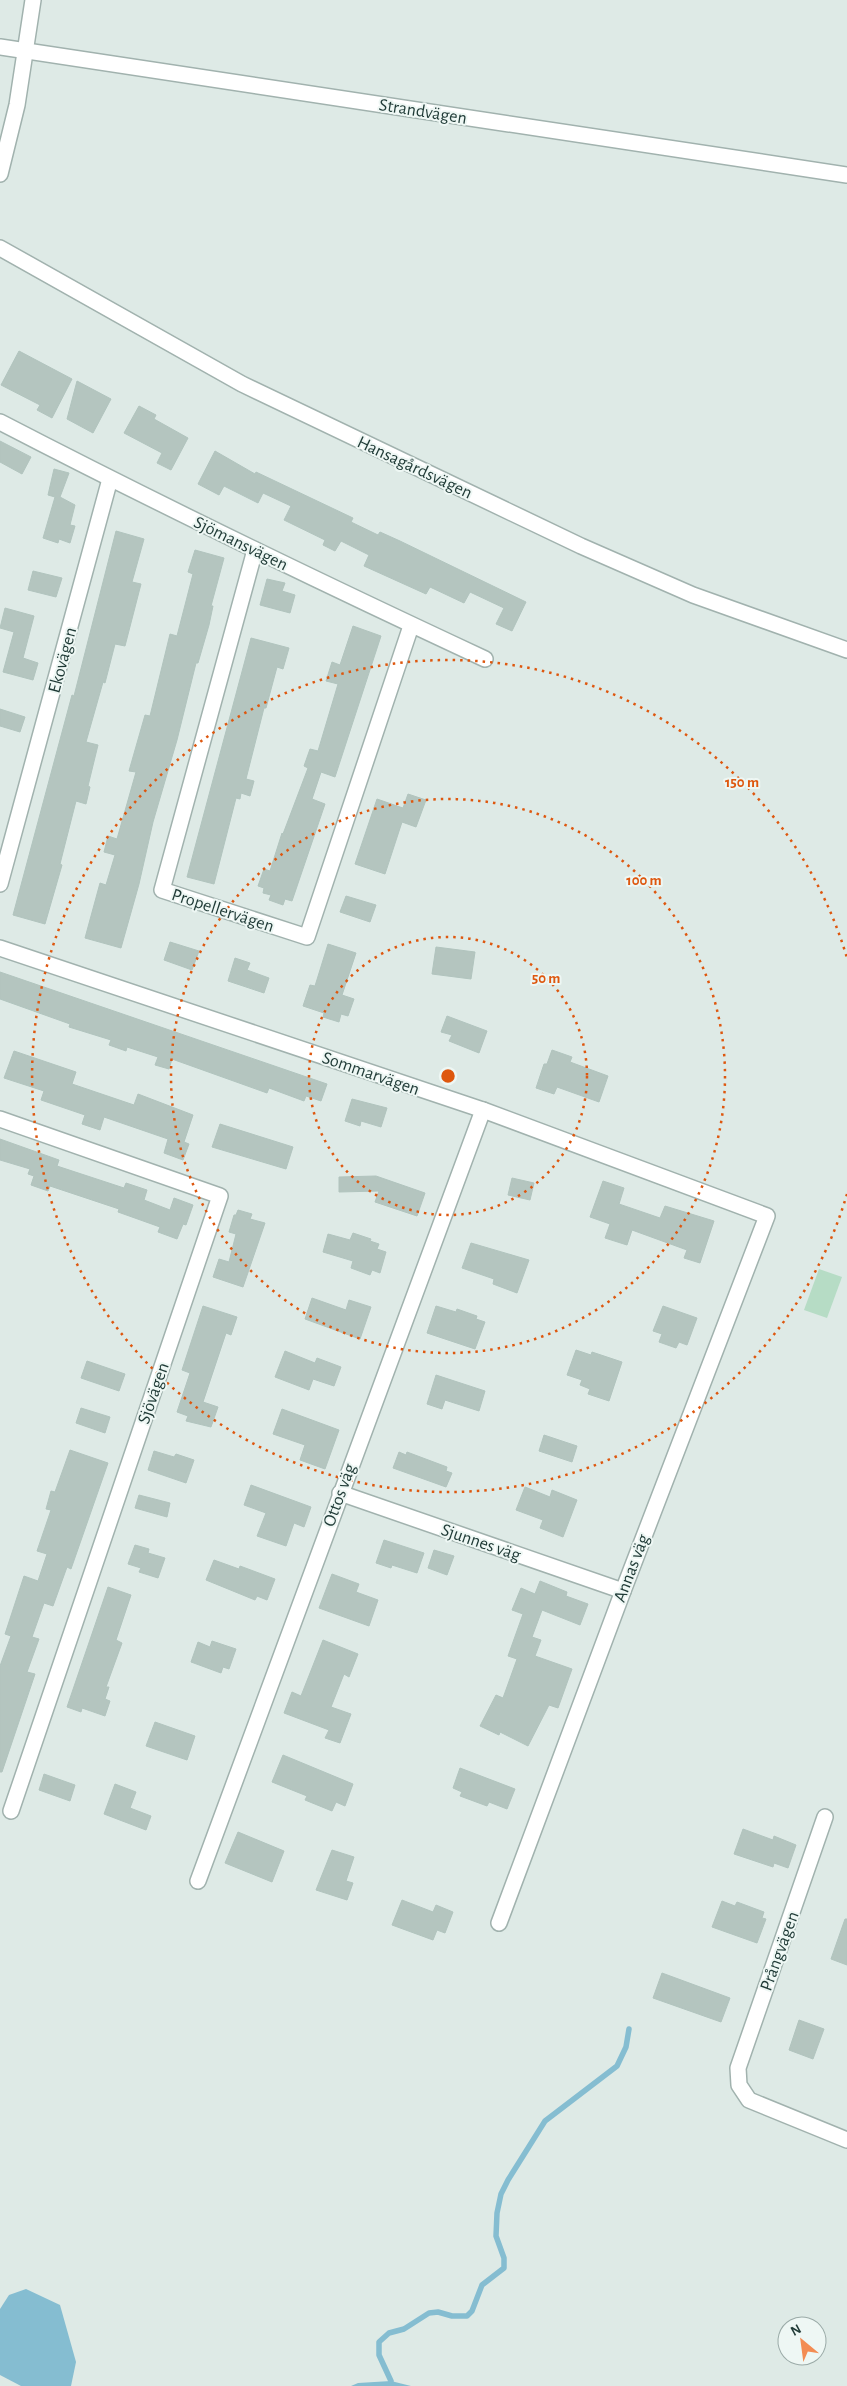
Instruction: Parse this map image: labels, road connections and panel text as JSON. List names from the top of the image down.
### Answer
{
  "streets": {
    "street": [
      "Strandvägen",
      "Hansagårdsvägen",
      "Sjömansvägen",
      "Ekovägen",
      "Propellervägen",
      "Sommarvägen",
      "Sjövägen",
      "Ottos väg",
      "Sjunnes väg",
      "Annas väg",
      "Prångvägen"
    ]
  },
  "crossings": [
    ["Sjömansvägen", "Ekovägen"],
    ["Sjömansvägen", "Propellervägen"],
    ["Sommarvägen", "Ottos väg"],
    ["Sommarvägen", "Annas väg"],
    ["Ottos väg", "Sjunnes väg"],
    ["Sjunnes väg", "Annas väg"]
  ],
  "north": "top left",
  "rings": ["150 m", "100 m", "50 m"]
}
